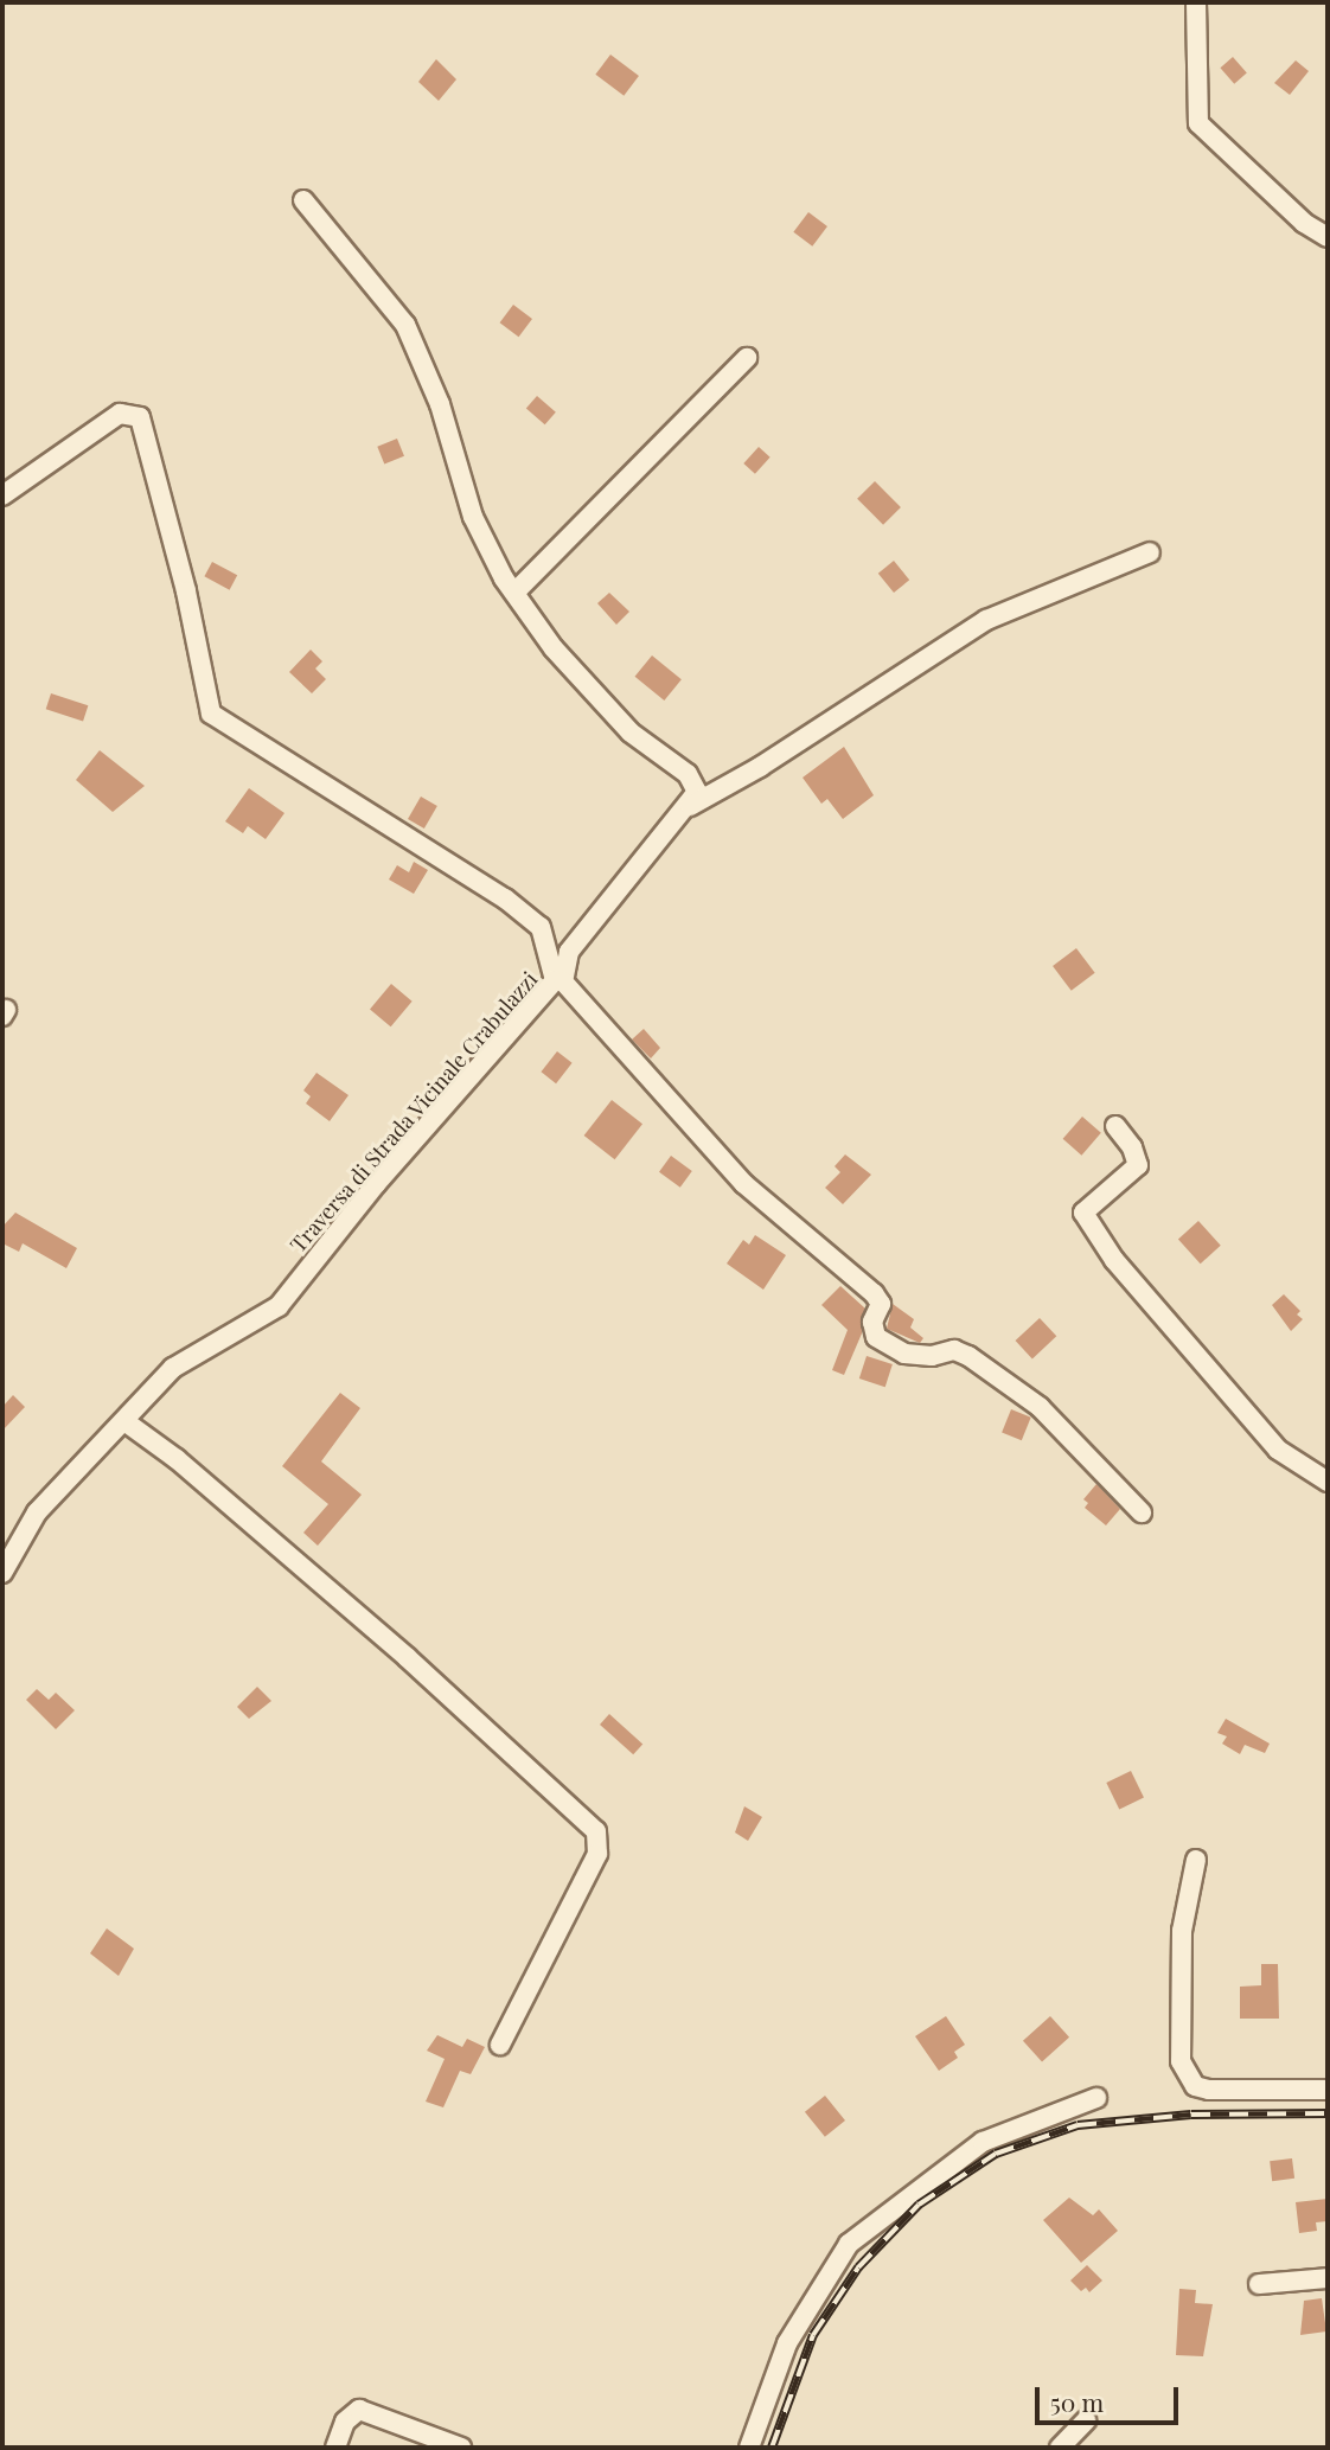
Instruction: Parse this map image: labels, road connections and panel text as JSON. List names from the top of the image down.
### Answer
{
  "streets": {
    "street": ["Traversa di Strada Vicinale Crabulazzi"]
  },
  "scale_bar": "50 m"
}
